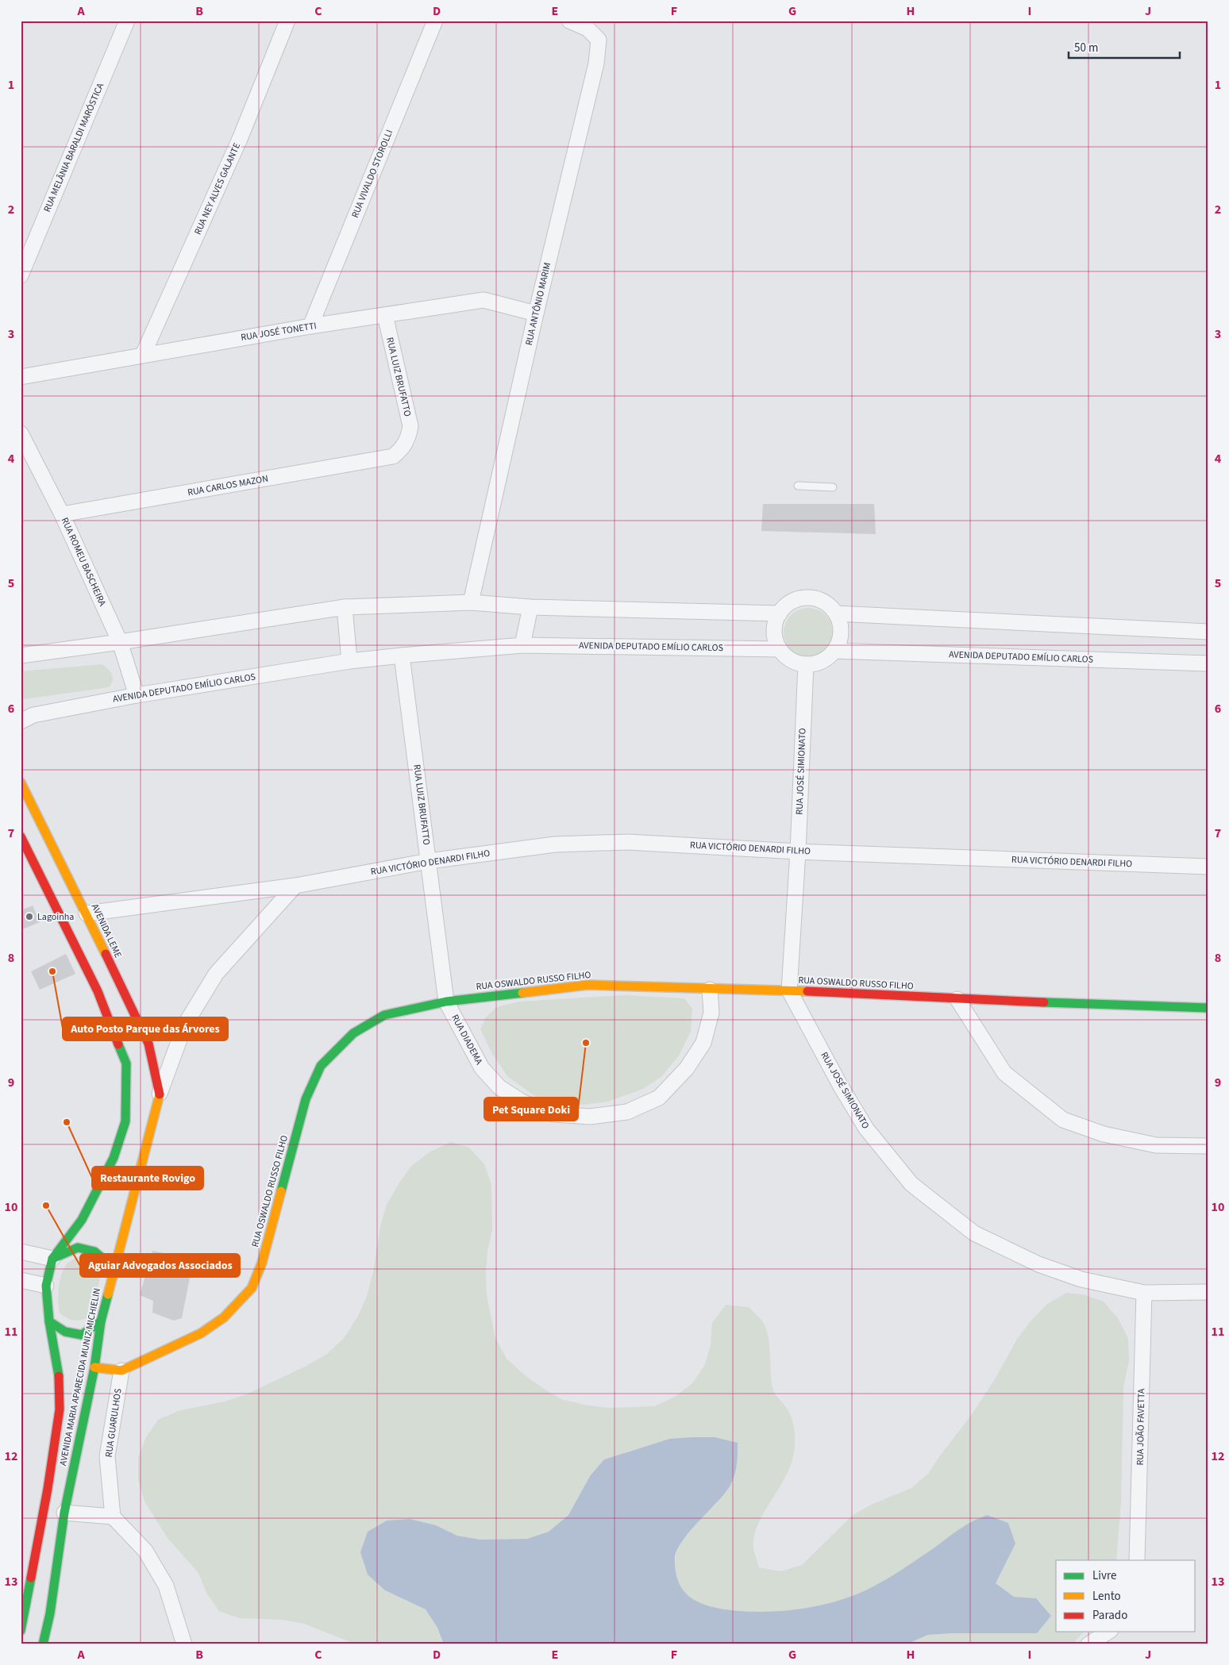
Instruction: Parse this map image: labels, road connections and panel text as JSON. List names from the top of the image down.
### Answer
{
  "streets": {
    "street": [
      "RUA MELÂNIA BARALDI MARÓSTICA",
      "RUA VIVALDO STOROLLI",
      "RUA NEY ALVES GALANTE",
      "RUA ANTÔNIO MARIM",
      "RUA JOSÉ TONETTI",
      "RUA LUIZ BRUFATTO",
      "RUA CARLOS MAZON",
      "RUA ROMEU BASCHEIRA",
      "AVENIDA DEPUTADO EMÍLIO CARLOS",
      "RUA JOSÉ SIMIONATO",
      "RUA VICTÓRIO DENARDI FILHO",
      "AVENIDA LEME",
      "RUA OSWALDO RUSSO FILHO",
      "RUA DIADEMA",
      "AVENIDA MARIA APARECIDA MUNIZ MICHIELIN",
      "RUA GUARULHOS",
      "RUA JOÃO FAVETTA"
    ]
  },
  "crossings": [
    ["RUA VIVALDO STOROLLI", "RUA JOSÉ TONETTI"],
    ["RUA NEY ALVES GALANTE", "RUA JOSÉ TONETTI"],
    ["RUA ANTÔNIO MARIM", "RUA JOSÉ TONETTI"],
    ["RUA JOSÉ TONETTI", "RUA LUIZ BRUFATTO"],
    ["RUA LUIZ BRUFATTO", "RUA CARLOS MAZON"],
    ["RUA LUIZ BRUFATTO", "AVENIDA DEPUTADO EMÍLIO CARLOS"],
    ["RUA LUIZ BRUFATTO", "RUA VICTÓRIO DENARDI FILHO"],
    ["RUA LUIZ BRUFATTO", "RUA OSWALDO RUSSO FILHO"],
    ["RUA LUIZ BRUFATTO", "RUA DIADEMA"],
    ["RUA CARLOS MAZON", "RUA ROMEU BASCHEIRA"],
    ["RUA ROMEU BASCHEIRA", "AVENIDA DEPUTADO EMÍLIO CARLOS"],
    ["AVENIDA DEPUTADO EMÍLIO CARLOS", "RUA JOSÉ SIMIONATO"],
    ["RUA JOSÉ SIMIONATO", "RUA VICTÓRIO DENARDI FILHO"],
    ["RUA JOSÉ SIMIONATO", "RUA OSWALDO RUSSO FILHO"],
    ["RUA JOSÉ SIMIONATO", "RUA JOÃO FAVETTA"],
    ["RUA VICTÓRIO DENARDI FILHO", "AVENIDA LEME"],
    ["AVENIDA LEME", "AVENIDA MARIA APARECIDA MUNIZ MICHIELIN"],
    ["RUA OSWALDO RUSSO FILHO", "RUA DIADEMA"],
    ["RUA OSWALDO RUSSO FILHO", "RUA GUARULHOS"]
  ],
  "places": [
    "Lagoinha",
    "Auto Posto Parque das Árvores",
    "Pet Square Doki",
    "Restaurante Rovigo",
    "Aguiar Advogados Associados"
  ],
  "legend": ["Livre", "Lento", "Parado"],
  "scale_bar": "50 m",
  "grid": {
    "columns": [
      "A",
      "B",
      "C",
      "D",
      "E",
      "F",
      "G",
      "H",
      "I",
      "J"
    ],
    "rows": [
      "1",
      "2",
      "3",
      "4",
      "5",
      "6",
      "7",
      "8",
      "9",
      "10",
      "11",
      "12",
      "13"
    ]
  }
}
